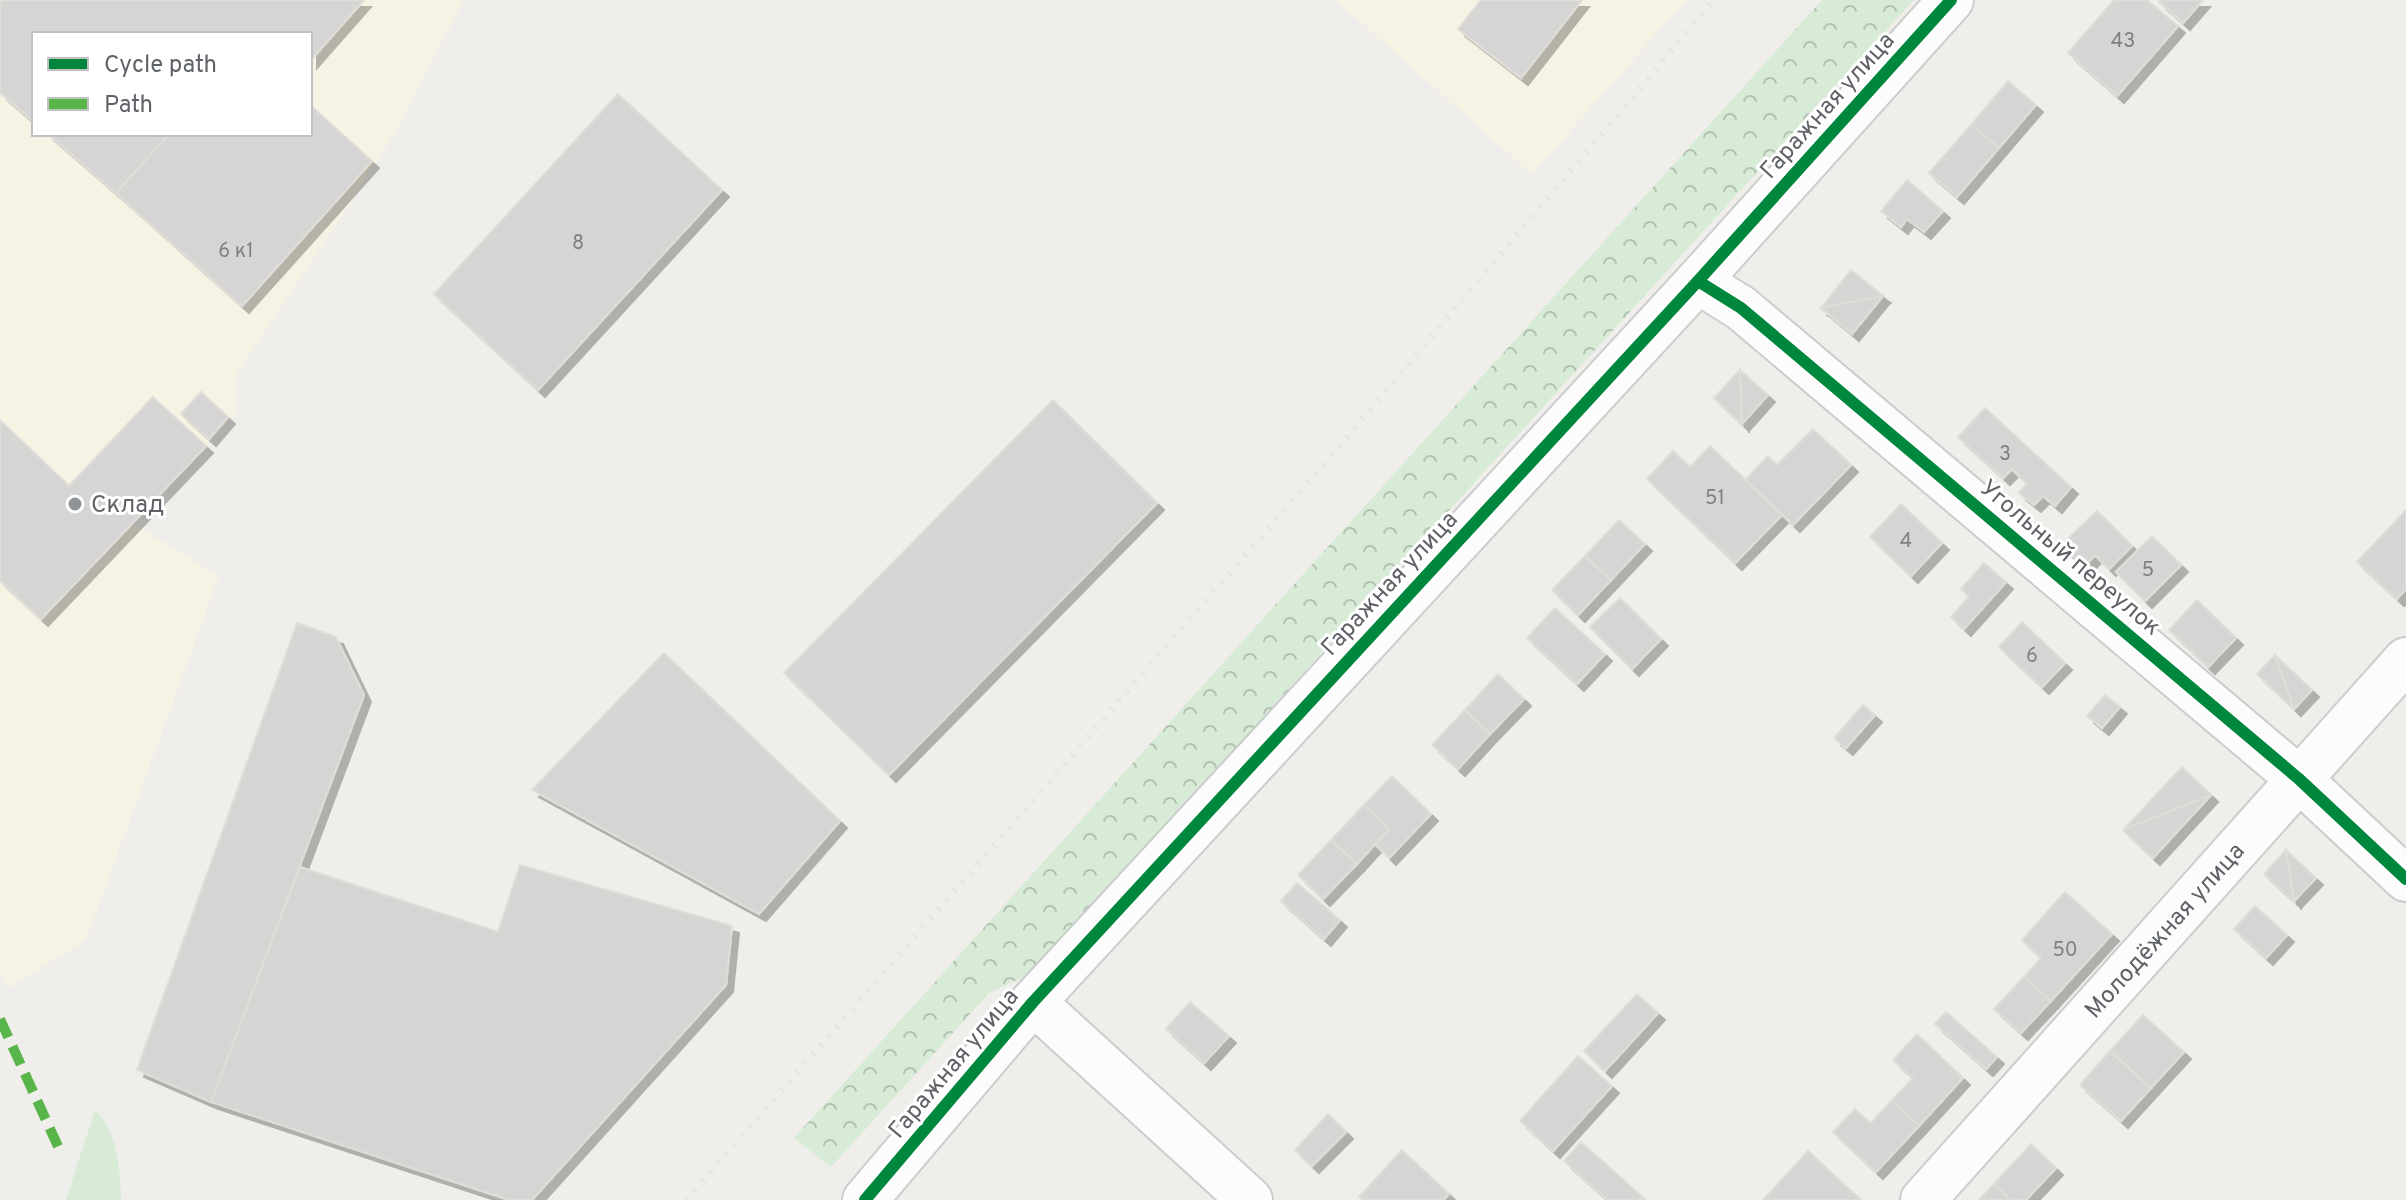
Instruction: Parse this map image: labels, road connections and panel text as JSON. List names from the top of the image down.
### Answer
{
  "streets": {
    "street": ["Гаражная улица", "Угольный переулок", "Молодёжная улица"]
  },
  "crossings": [
    ["Гаражная улица", "Угольный переулок"],
    ["Угольный переулок", "Молодёжная улица"]
  ],
  "places": ["Склад"],
  "house_numbers": [
    "43",
    "8",
    "6 к1",
    "3",
    "51",
    "4",
    "5",
    "6",
    "50"
  ],
  "legend": ["Cycle path", "Path"]
}
